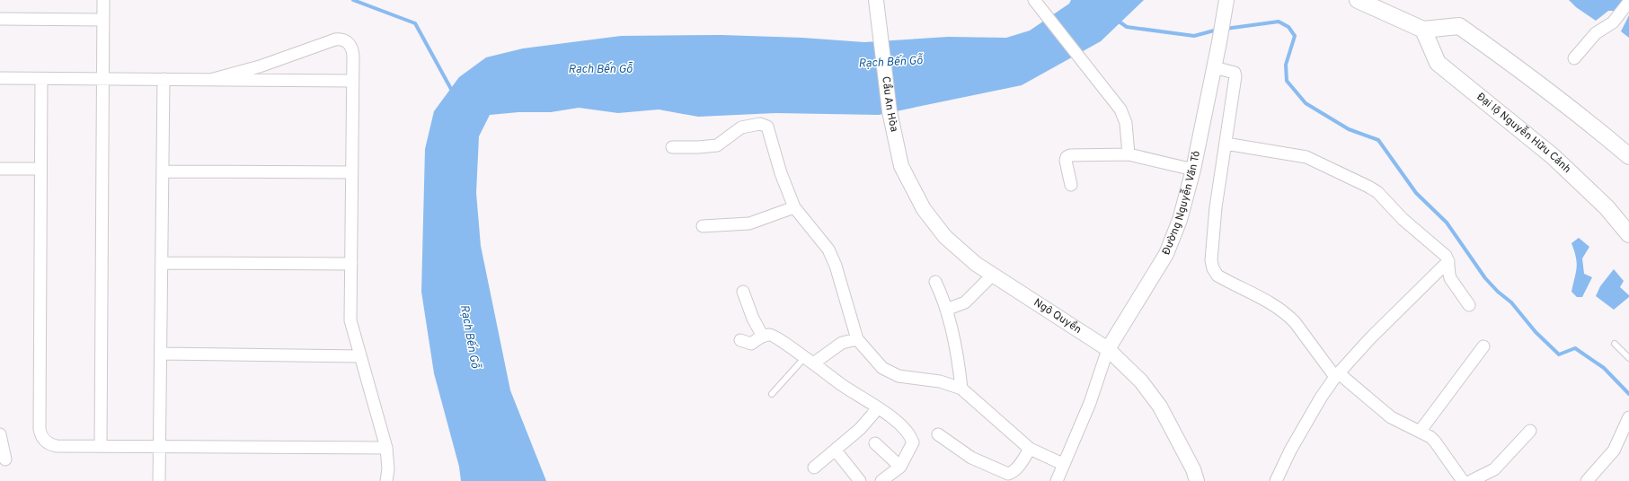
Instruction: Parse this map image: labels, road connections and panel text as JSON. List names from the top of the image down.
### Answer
{
  "streets": {
    "main road": ["Đại lộ Nguyễn Hữu Cảnh"],
    "street": ["Cầu An Hòa", "Đường Nguyễn Văn Tỏ", "Ngô Quyền"]
  },
  "crossings": [
    ["Cầu An Hòa", "Ngô Quyền"],
    ["Đường Nguyễn Văn Tỏ", "Ngô Quyền"]
  ],
  "water": ["Rạch Bến Gỗ"]
}
